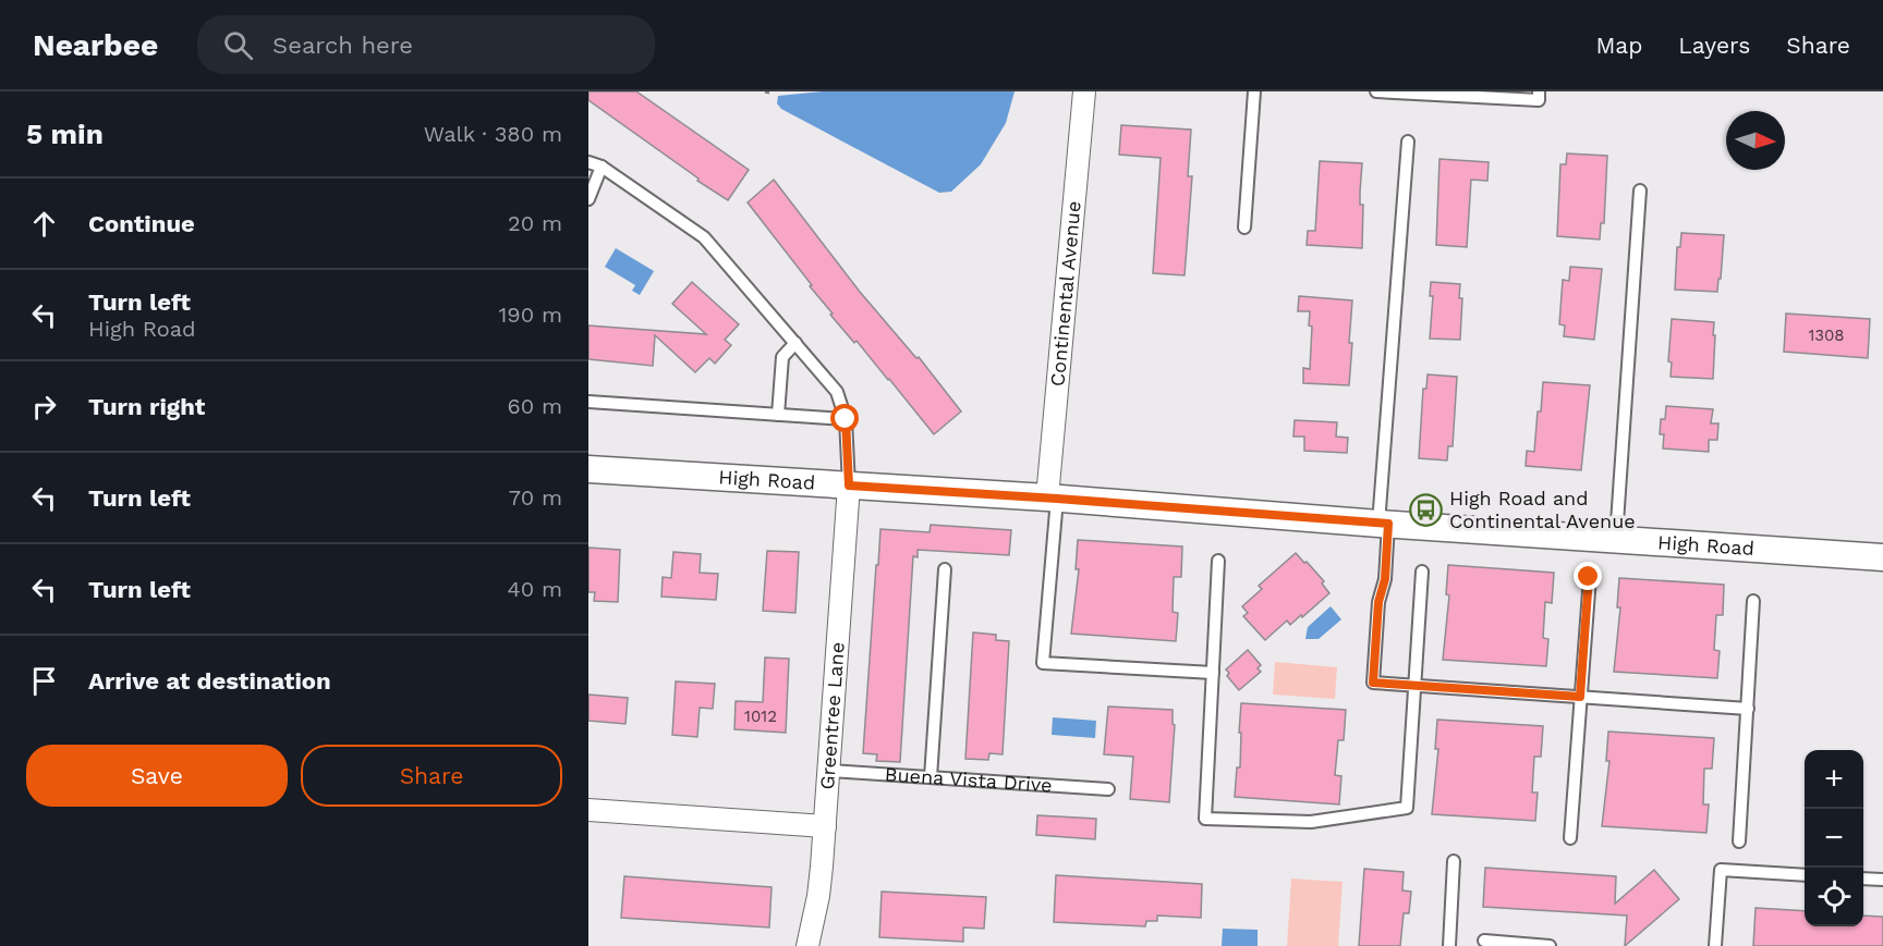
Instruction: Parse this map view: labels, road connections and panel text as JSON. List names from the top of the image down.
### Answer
{
  "streets": {
    "street": ["Continental Avenue", "High Road", "Greentree Lane"],
    "lane": ["Buena Vista Drive"]
  },
  "crossings": [
    ["Continental Avenue", "High Road"],
    ["High Road", "Greentree Lane"],
    ["Greentree Lane", "Buena Vista Drive"]
  ],
  "places": {
    "bus stop": ["High Road and Continental Avenue"]
  },
  "house_numbers": ["1308", "1012"],
  "north": "right",
  "page": {
    "header": "Nearbee",
    "search": "Search here",
    "nav": ["Map", "Layers", "Share"],
    "heading": ["5 min", "Walk · 380 m"],
    "list": [
      ["Continue", "20 m"],
      ["Turn left", "High Road", "190 m"],
      ["Turn right", "60 m"],
      ["Turn left", "70 m"],
      ["Turn left", "40 m"],
      "Arrive at destination"
    ],
    "buttons": ["Save", "Share"],
    "map_buttons": ["+", "−"]
  }
}
